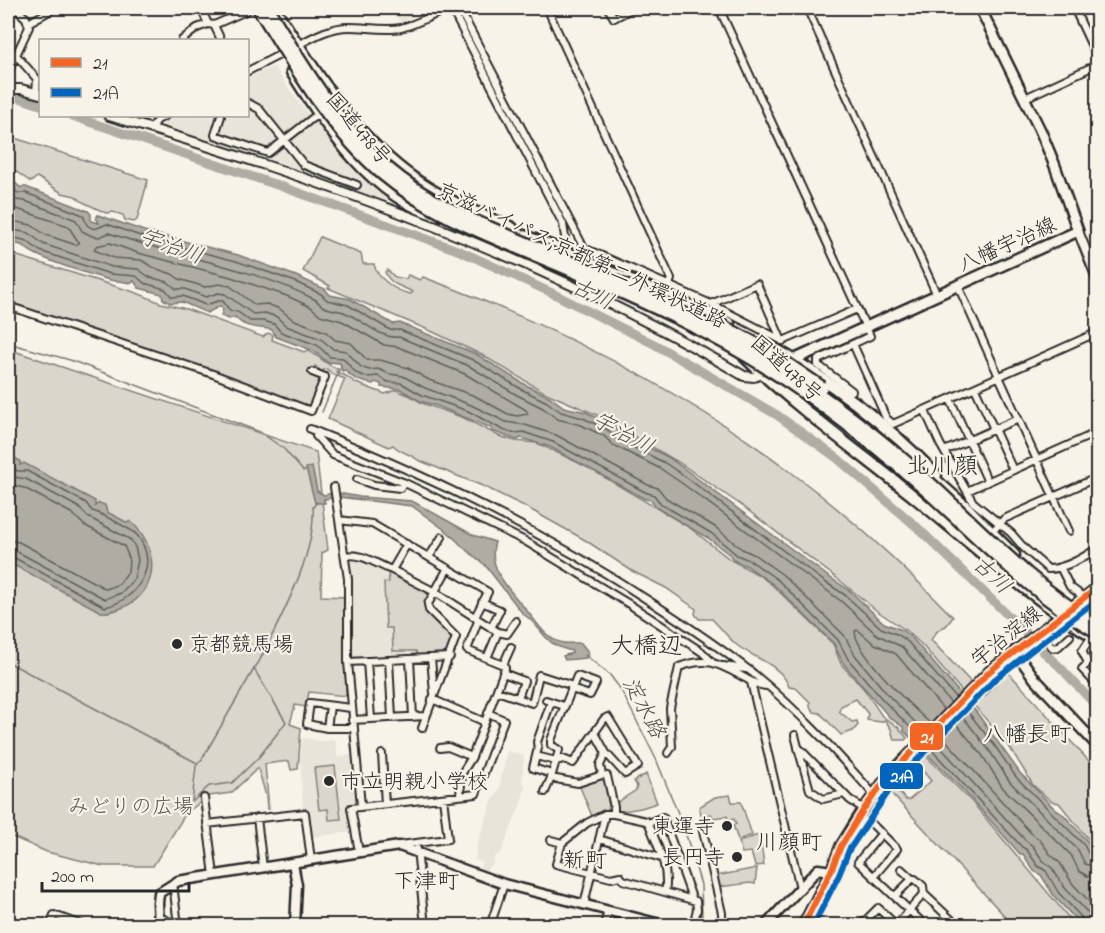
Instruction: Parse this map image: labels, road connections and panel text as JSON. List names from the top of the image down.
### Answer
{
  "streets": {
    "highway": ["国道478号", "京滋バイパス;京都第二外環状道路"],
    "main road": ["八幡宇治線", "宇治淀線"]
  },
  "crossings": [
    ["国道478号", "八幡宇治線"],
    ["国道478号", "京滋バイパス;京都第二外環状道路"],
    ["国道478号", "宇治淀線"],
    ["八幡宇治線", "京滋バイパス;京都第二外環状道路"]
  ],
  "districts": [
    "北川顔",
    "大橋辺",
    "八幡長町",
    "川顔町",
    "新町",
    "下津町"
  ],
  "water": ["宇治川", "古川", "淀水路"],
  "parks": ["みどりの広場"],
  "places": [
    "京都競馬場",
    "市立明親小学校",
    "東運寺",
    "長円寺"
  ],
  "lines": ["transit line 21", "transit line 21A"],
  "legend": ["21", "21A"],
  "scale_bar": "200 m"
}
